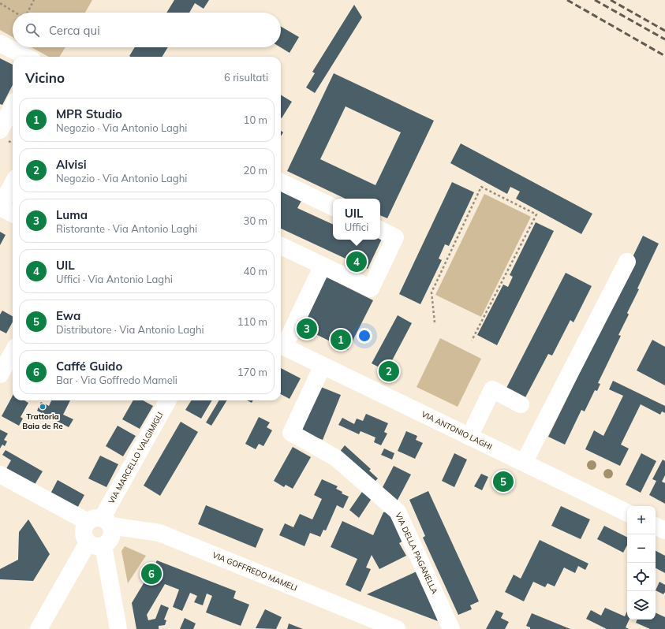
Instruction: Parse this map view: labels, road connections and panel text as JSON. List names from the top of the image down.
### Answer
{
  "streets": {
    "street": [
      "VIA ANTONIO LAGHI",
      "VIA MARCELLO VALGIMIGLI",
      "VIA DELLA PAGANELLA",
      "VIA GOFFREDO MAMELI"
    ]
  },
  "crossings": [
    ["VIA ANTONIO LAGHI", "VIA DELLA PAGANELLA"],
    ["VIA MARCELLO VALGIMIGLI", "VIA GOFFREDO MAMELI"]
  ],
  "places": ["Trattoria Baia de Re"],
  "page": {
    "search": "Cerca qui",
    "heading": ["Vicino", "6 risultati"],
    "list": [
      {
        "mark": "1",
        "name": "MPR Studio",
        "note": "Negozio · Via Antonio Laghi",
        "value": "10 m"
      },
      {
        "mark": "2",
        "name": "Alvisi",
        "note": "Negozio · Via Antonio Laghi",
        "value": "20 m"
      },
      {
        "mark": "3",
        "name": "Luma",
        "note": "Ristorante · Via Antonio Laghi",
        "value": "30 m"
      },
      {
        "mark": "4",
        "name": "UIL",
        "note": "Uffici · Via Antonio Laghi",
        "value": "40 m"
      },
      {
        "mark": "5",
        "name": "Ewa",
        "note": "Distributore · Via Antonio Laghi",
        "value": "110 m"
      },
      {
        "mark": "6",
        "name": "Caffé Guido",
        "note": "Bar · Via Goffredo Mameli",
        "value": "170 m"
      }
    ],
    "popup": ["UIL", "Uffici"],
    "pins": [
      "4",
      "3",
      "1",
      "2",
      "5",
      "6"
    ],
    "map_buttons": ["+", "−"]
  }
}
